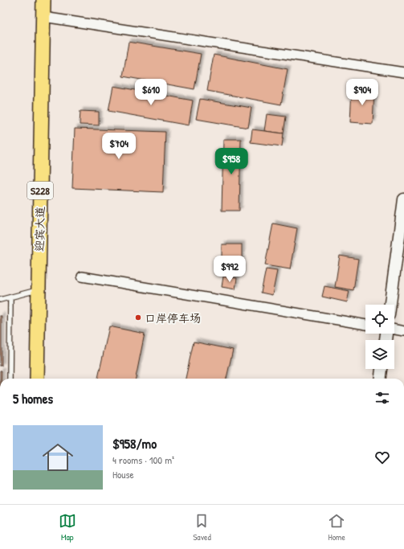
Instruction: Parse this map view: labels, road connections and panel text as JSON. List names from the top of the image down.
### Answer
{
  "streets": {
    "main road": ["S228", "迎宾大道"]
  },
  "places": ["口岸停车场"],
  "page": {
    "price": [
      "$610",
      "$904",
      "$704",
      "$958",
      "$992"
    ],
    "heading": "5 homes",
    "list": [
      {
        "name": "$958/mo",
        "note": "4 rooms · 100 m² · House"
      }
    ],
    "tabs": ["Map", "Saved", "Home"]
  }
}
